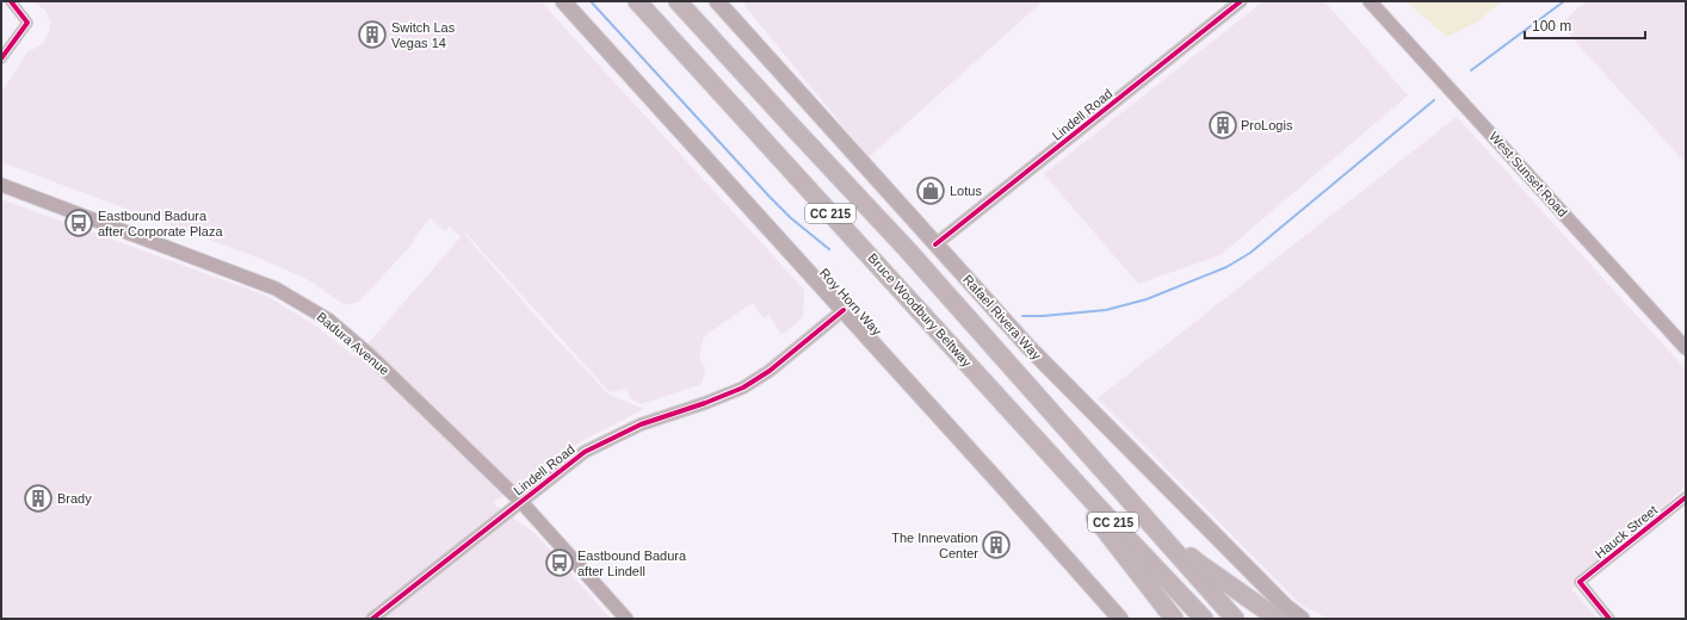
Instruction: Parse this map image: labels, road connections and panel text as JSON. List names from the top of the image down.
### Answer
{
  "streets": {
    "highway": ["CC 215", "Bruce Woodbury Beltway"],
    "main road": [
      "West Sunset Road",
      "Roy Horn Way",
      "Rafael Rivera Way",
      "Badura Avenue"
    ],
    "street": ["Lindell Road", "Hauck Street"]
  },
  "crossings": [
    ["Lindell Road", "Roy Horn Way"],
    ["Lindell Road", "Rafael Rivera Way"],
    ["Lindell Road", "Badura Avenue"]
  ],
  "places": {
    "building": [
      "Switch Las Vegas 14",
      "ProLogis",
      "Brady",
      "The Innevation Center"
    ],
    "shop": ["Lotus"],
    "bus stop": ["Eastbound Badura after Corporate Plaza", "Eastbound Badura after Lindell"]
  },
  "scale_bar": "100 m"
}
